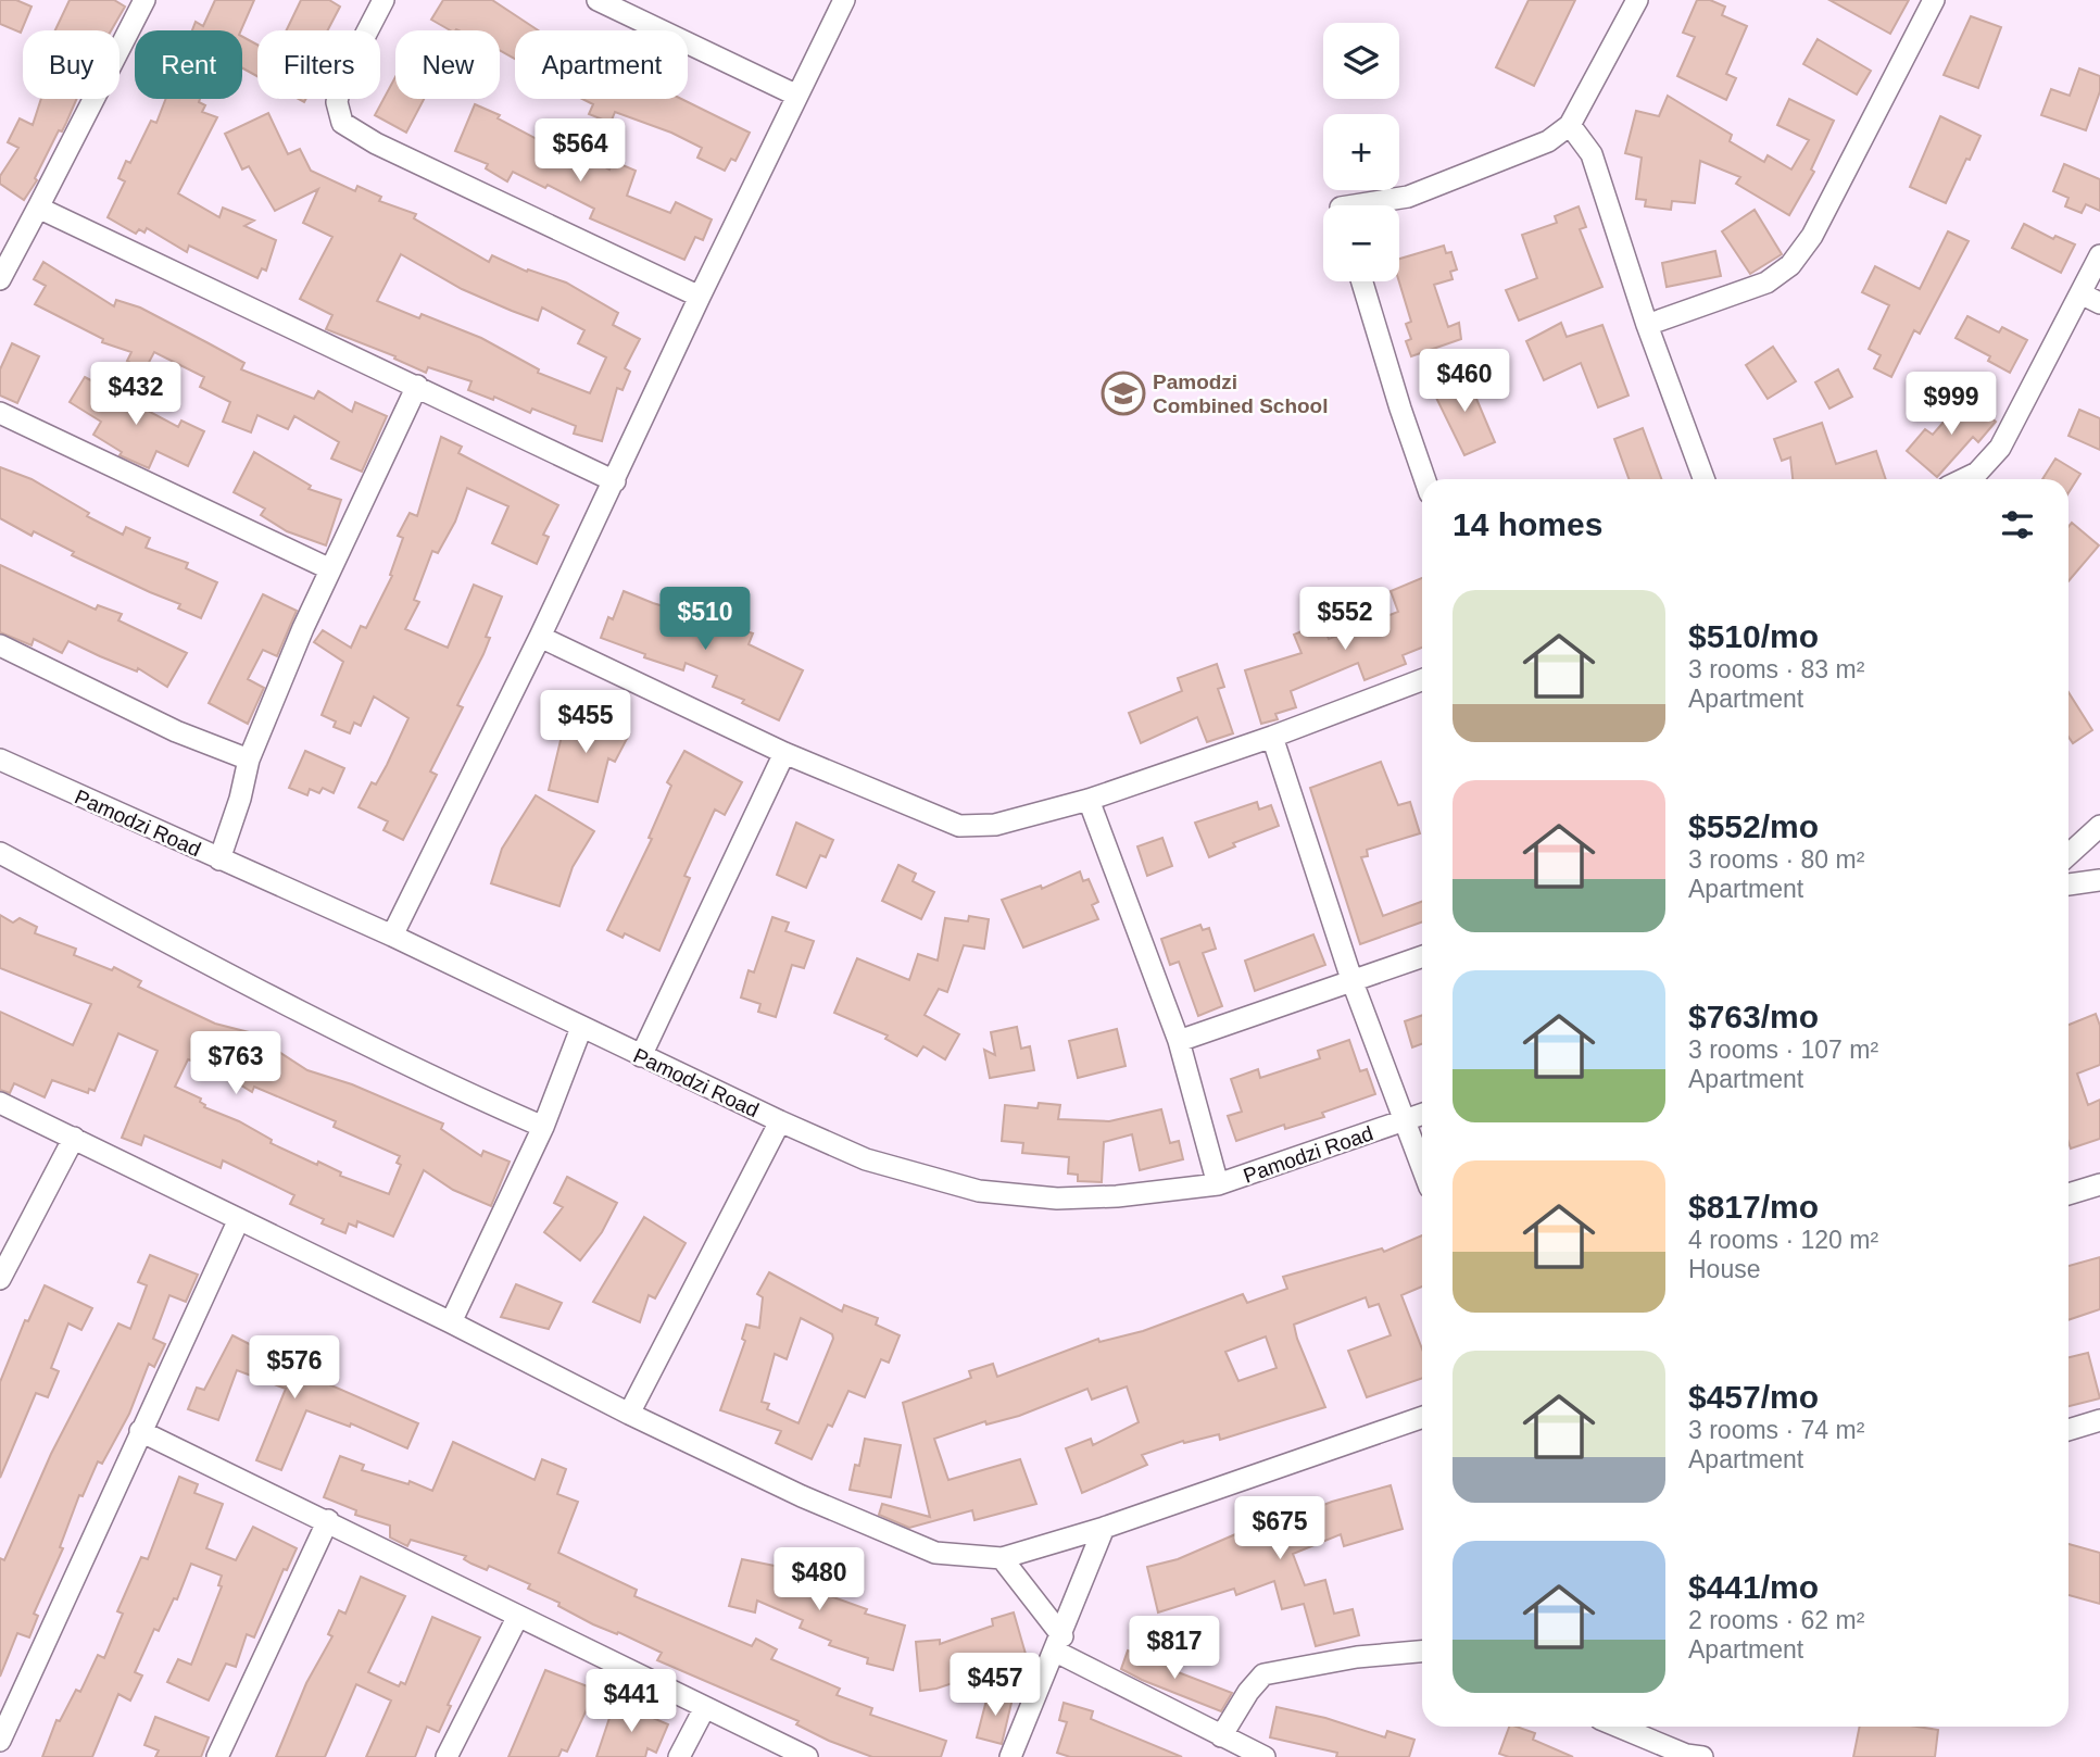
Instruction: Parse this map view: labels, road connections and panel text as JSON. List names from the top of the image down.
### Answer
{
  "streets": {
    "street": ["Pamodzi Road"]
  },
  "places": {
    "school or university": ["Pamodzi Combined School"]
  },
  "page": {
    "map_buttons": ["+", "−"],
    "chip": [
      "Buy",
      "Rent",
      "Filters",
      "New",
      "Apartment"
    ],
    "price": [
      "$564",
      "$460",
      "$432",
      "$999",
      "$510",
      "$552",
      "$455",
      "$763",
      "$576",
      "$675",
      "$480",
      "$817",
      "$457",
      "$441"
    ],
    "heading": "14 homes",
    "list": [
      {
        "name": "$510/mo",
        "note": "3 rooms · 83 m² · Apartment"
      },
      {
        "name": "$552/mo",
        "note": "3 rooms · 80 m² · Apartment"
      },
      {
        "name": "$763/mo",
        "note": "3 rooms · 107 m² · Apartment"
      },
      {
        "name": "$817/mo",
        "note": "4 rooms · 120 m² · House"
      },
      {
        "name": "$457/mo",
        "note": "3 rooms · 74 m² · Apartment"
      },
      {
        "name": "$441/mo",
        "note": "2 rooms · 62 m² · Apartment"
      }
    ]
  }
}
